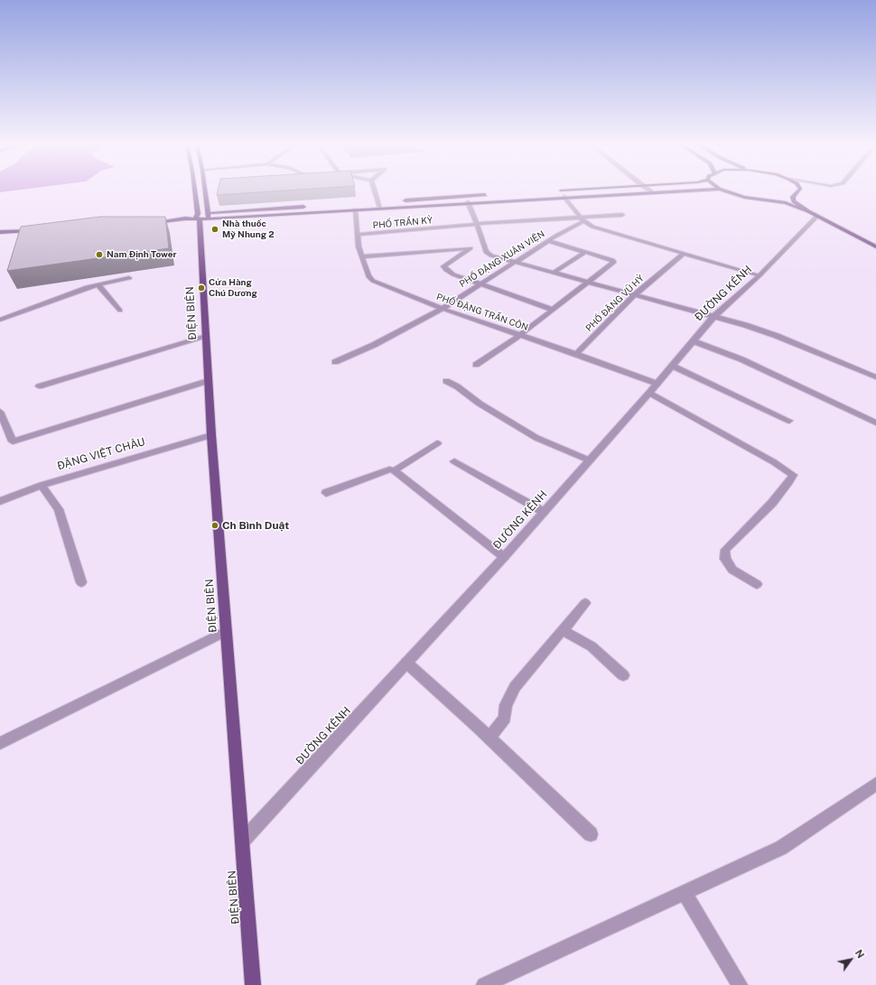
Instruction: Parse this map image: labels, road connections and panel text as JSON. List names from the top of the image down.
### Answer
{
  "streets": {
    "main road": ["ĐIỆN BIÊN"],
    "street": [
      "PHỐ TRẦN KỲ",
      "PHỐ ĐẶNG XUÂN VIỆN",
      "ĐƯỜNG KÊNH",
      "PHỐ ĐẶNG VŨ HỶ",
      "PHỐ ĐẶNG TRẦN CÔN",
      "ĐẶNG VIỆT CHÂU"
    ]
  },
  "crossings": [
    ["PHỐ TRẦN KỲ", "PHỐ ĐẶNG XUÂN VIỆN"],
    ["PHỐ TRẦN KỲ", "PHỐ ĐẶNG TRẦN CÔN"],
    ["PHỐ ĐẶNG XUÂN VIỆN", "PHỐ ĐẶNG TRẦN CÔN"],
    ["ĐƯỜNG KÊNH", "PHỐ ĐẶNG TRẦN CÔN"],
    ["ĐƯỜNG KÊNH", "ĐIỆN BIÊN"],
    ["PHỐ ĐẶNG VŨ HỶ", "PHỐ ĐẶNG TRẦN CÔN"],
    ["ĐIỆN BIÊN", "ĐẶNG VIỆT CHÂU"]
  ],
  "places": [
    "Nhà thuốc Mỹ Nhung 2",
    "Nam Định Tower",
    "Cửa Hàng Chú Dương",
    "Ch Bình Duật"
  ],
  "north": "top right"
}
